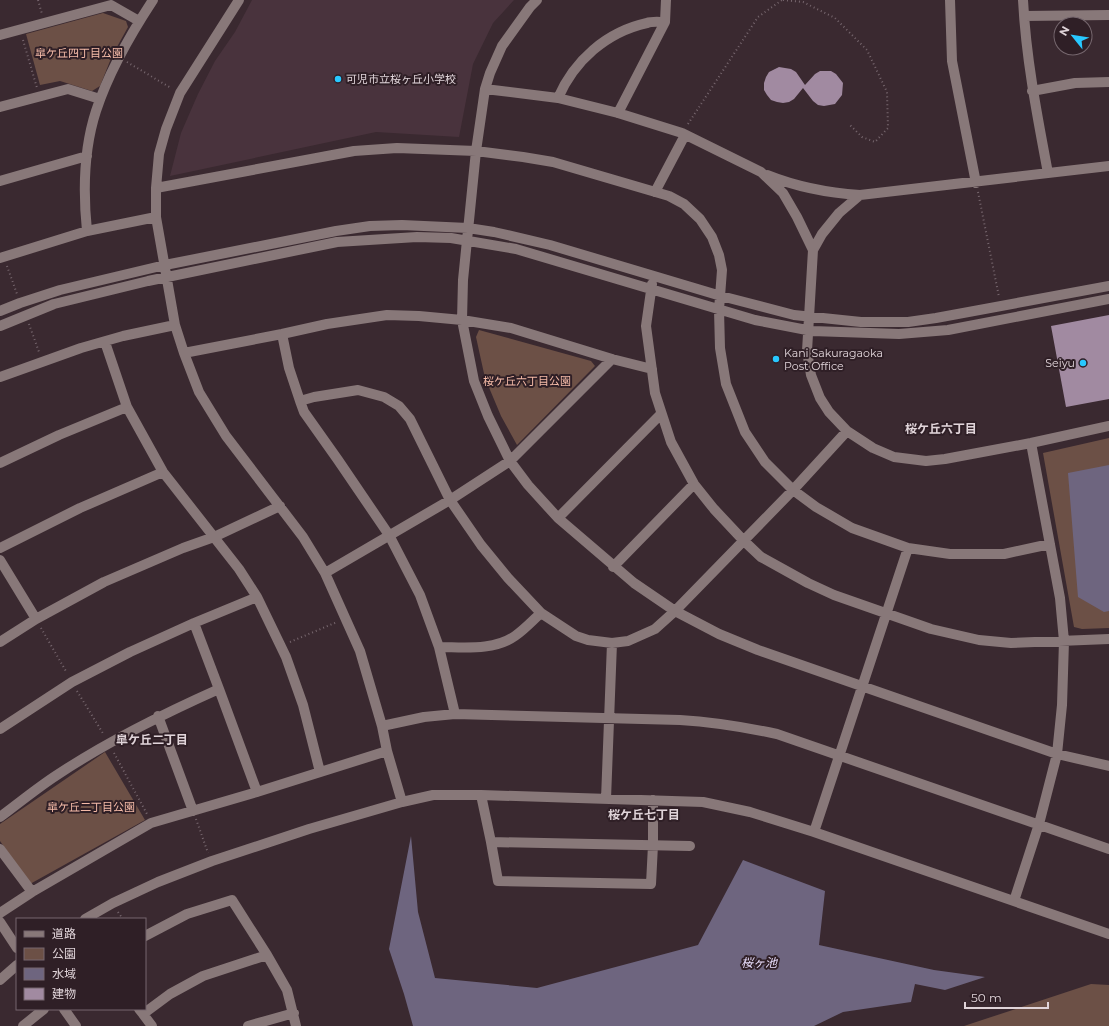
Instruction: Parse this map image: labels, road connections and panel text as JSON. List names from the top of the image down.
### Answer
{
  "districts": ["桜ケ丘六丁目", "皐ケ丘二丁目", "桜ケ丘七丁目"],
  "water": ["桜ヶ池"],
  "parks": ["皐ケ丘四丁目公園", "桜ケ丘六丁目公園", "皐ケ丘二丁目公園"],
  "places": ["可児市立桜ヶ丘小学校", "Kani Sakuragaoka Post Office", "Seiyu"],
  "legend": [
    "道路",
    "公園",
    "水域",
    "建物"
  ],
  "scale_bar": "50 m",
  "north": "top left"
}
